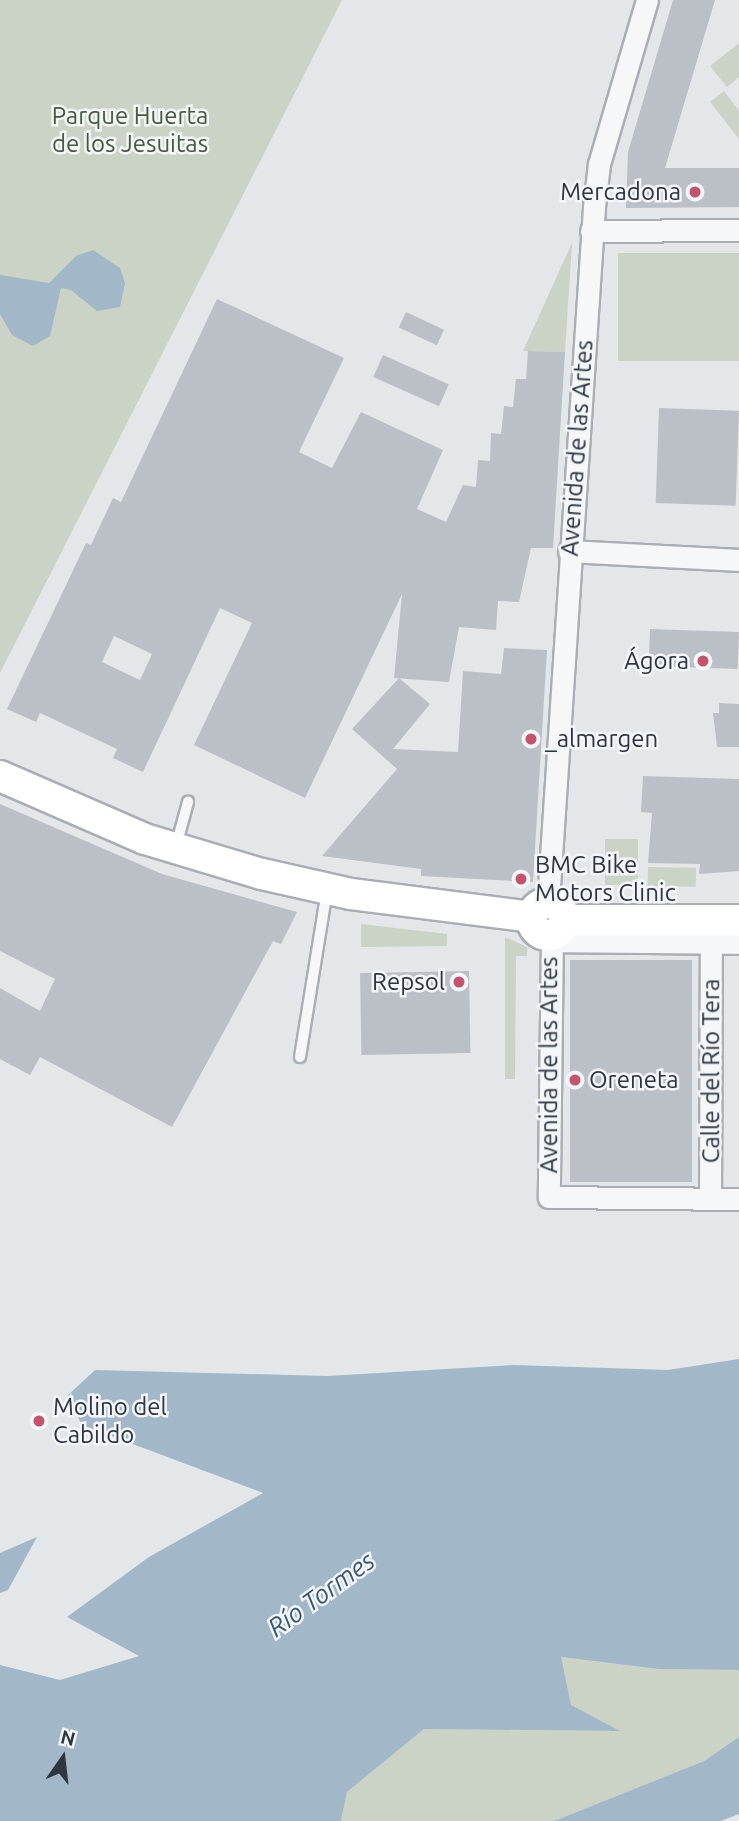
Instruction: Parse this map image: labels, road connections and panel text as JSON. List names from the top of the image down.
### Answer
{
  "streets": {
    "street": ["Avenida de las Artes", "Calle del Río Tera"]
  },
  "crossings": [
    ["Avenida de las Artes", "Calle del Río Tera"]
  ],
  "water": ["Río Tormes"],
  "parks": ["Parque Huerta de los Jesuitas"],
  "places": [
    "Mercadona",
    "Ágora",
    "_almargen",
    "BMC Bike Motors Clinic",
    "Repsol",
    "Oreneta",
    "Molino del Cabildo"
  ],
  "north": "top"
}
